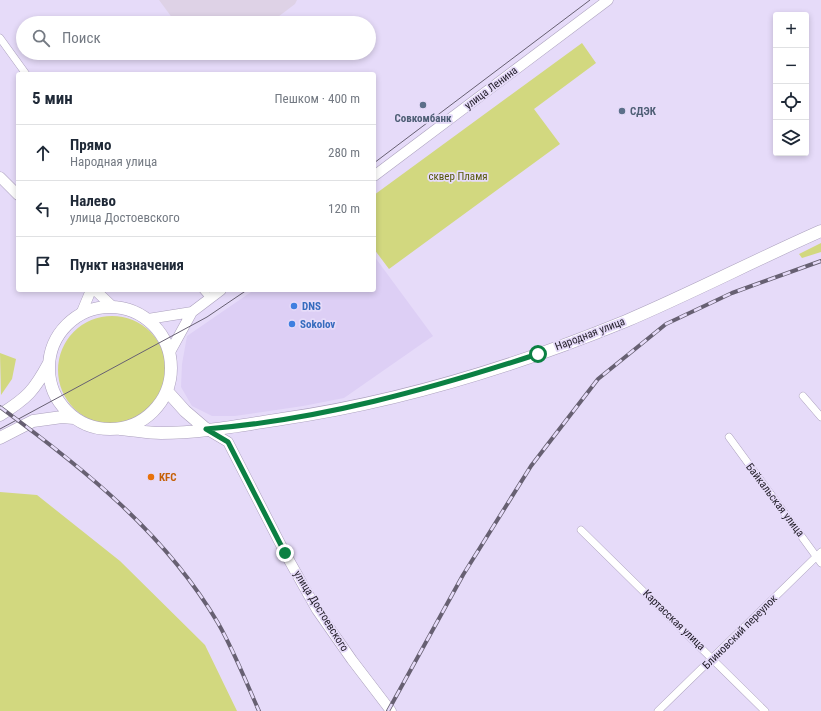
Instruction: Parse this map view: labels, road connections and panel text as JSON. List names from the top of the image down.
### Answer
{
  "streets": {
    "main road": ["улица Ленина", "Народная улица", "улица Достоевского"],
    "street": ["Байкальская улица", "Картасская улица", "Блиновский переулок"]
  },
  "crossings": [
    ["Народная улица", "улица Достоевского"],
    ["Байкальская улица", "Блиновский переулок"],
    ["Картасская улица", "Блиновский переулок"]
  ],
  "parks": ["сквер Пламя"],
  "places": [
    "Совкомбанк",
    "СДЭК",
    "DNS",
    "Sokolov",
    "KFC"
  ],
  "page": {
    "map_buttons": ["+", "−"],
    "search": "Поиск",
    "heading": ["5 мин", "Пешком · 400 m"],
    "list": [
      ["Прямо", "Народная улица", "280 m"],
      ["Налево", "улица Достоевского", "120 m"],
      "Пункт назначения"
    ]
  }
}
